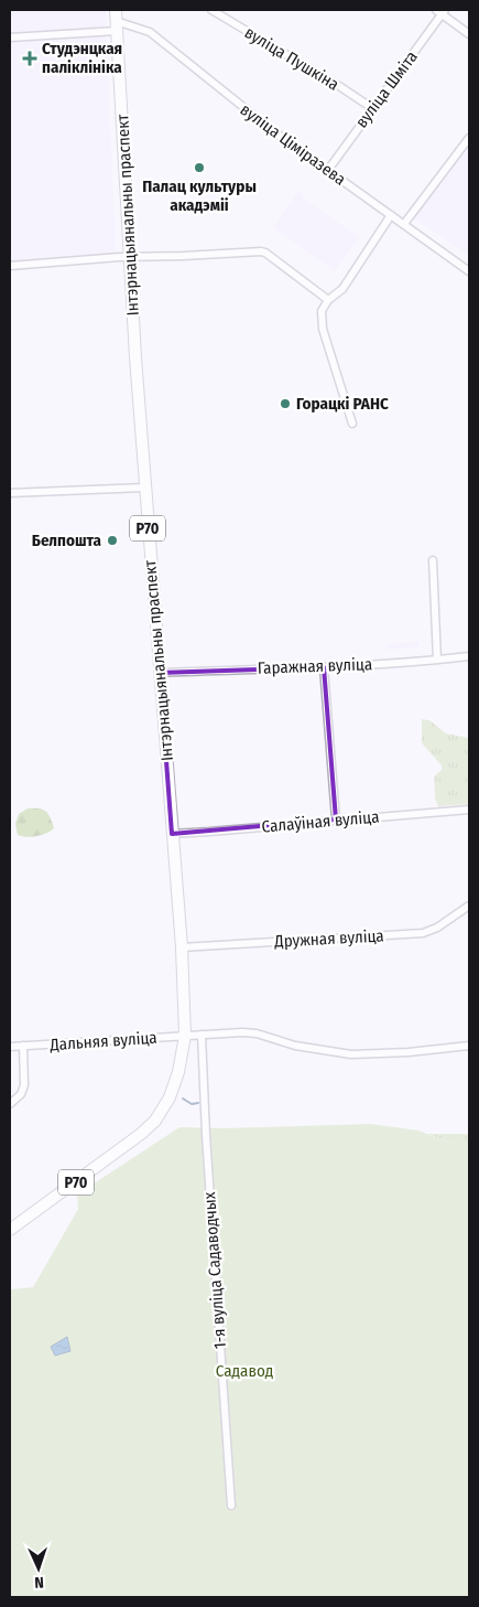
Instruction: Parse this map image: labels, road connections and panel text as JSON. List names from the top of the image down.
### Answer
{
  "streets": {
    "main road": ["Інтэрнацыянальны праспект", "Р70"],
    "street": [
      "вуліца Пушкіна",
      "вуліца Шміта",
      "вуліца Ціміразева",
      "Гаражная вуліца",
      "Салаўіная вуліца",
      "Дружная вуліца",
      "Дальняя вуліца",
      "1-я вуліца Садаводчых"
    ]
  },
  "crossings": [
    ["вуліца Пушкіна", "вуліца Шміта"],
    ["вуліца Шміта", "вуліца Ціміразева"],
    ["вуліца Ціміразева", "Інтэрнацыянальны праспект"],
    ["Інтэрнацыянальны праспект", "Р70"],
    ["Інтэрнацыянальны праспект", "Гаражная вуліца"],
    ["Інтэрнацыянальны праспект", "Салаўіная вуліца"],
    ["Інтэрнацыянальны праспект", "Дружная вуліца"],
    ["Інтэрнацыянальны праспект", "Дальняя вуліца"],
    ["Р70", "Дальняя вуліца"],
    ["Дальняя вуліца", "1-я вуліца Садаводчых"]
  ],
  "parks": ["Садавод"],
  "places": {
    "health": ["Студэнцкая паліклініка"],
    "other": ["Палац культуры акадэміі", "Горацкі РАНС", "Белпошта"]
  },
  "north": "bottom"
}
